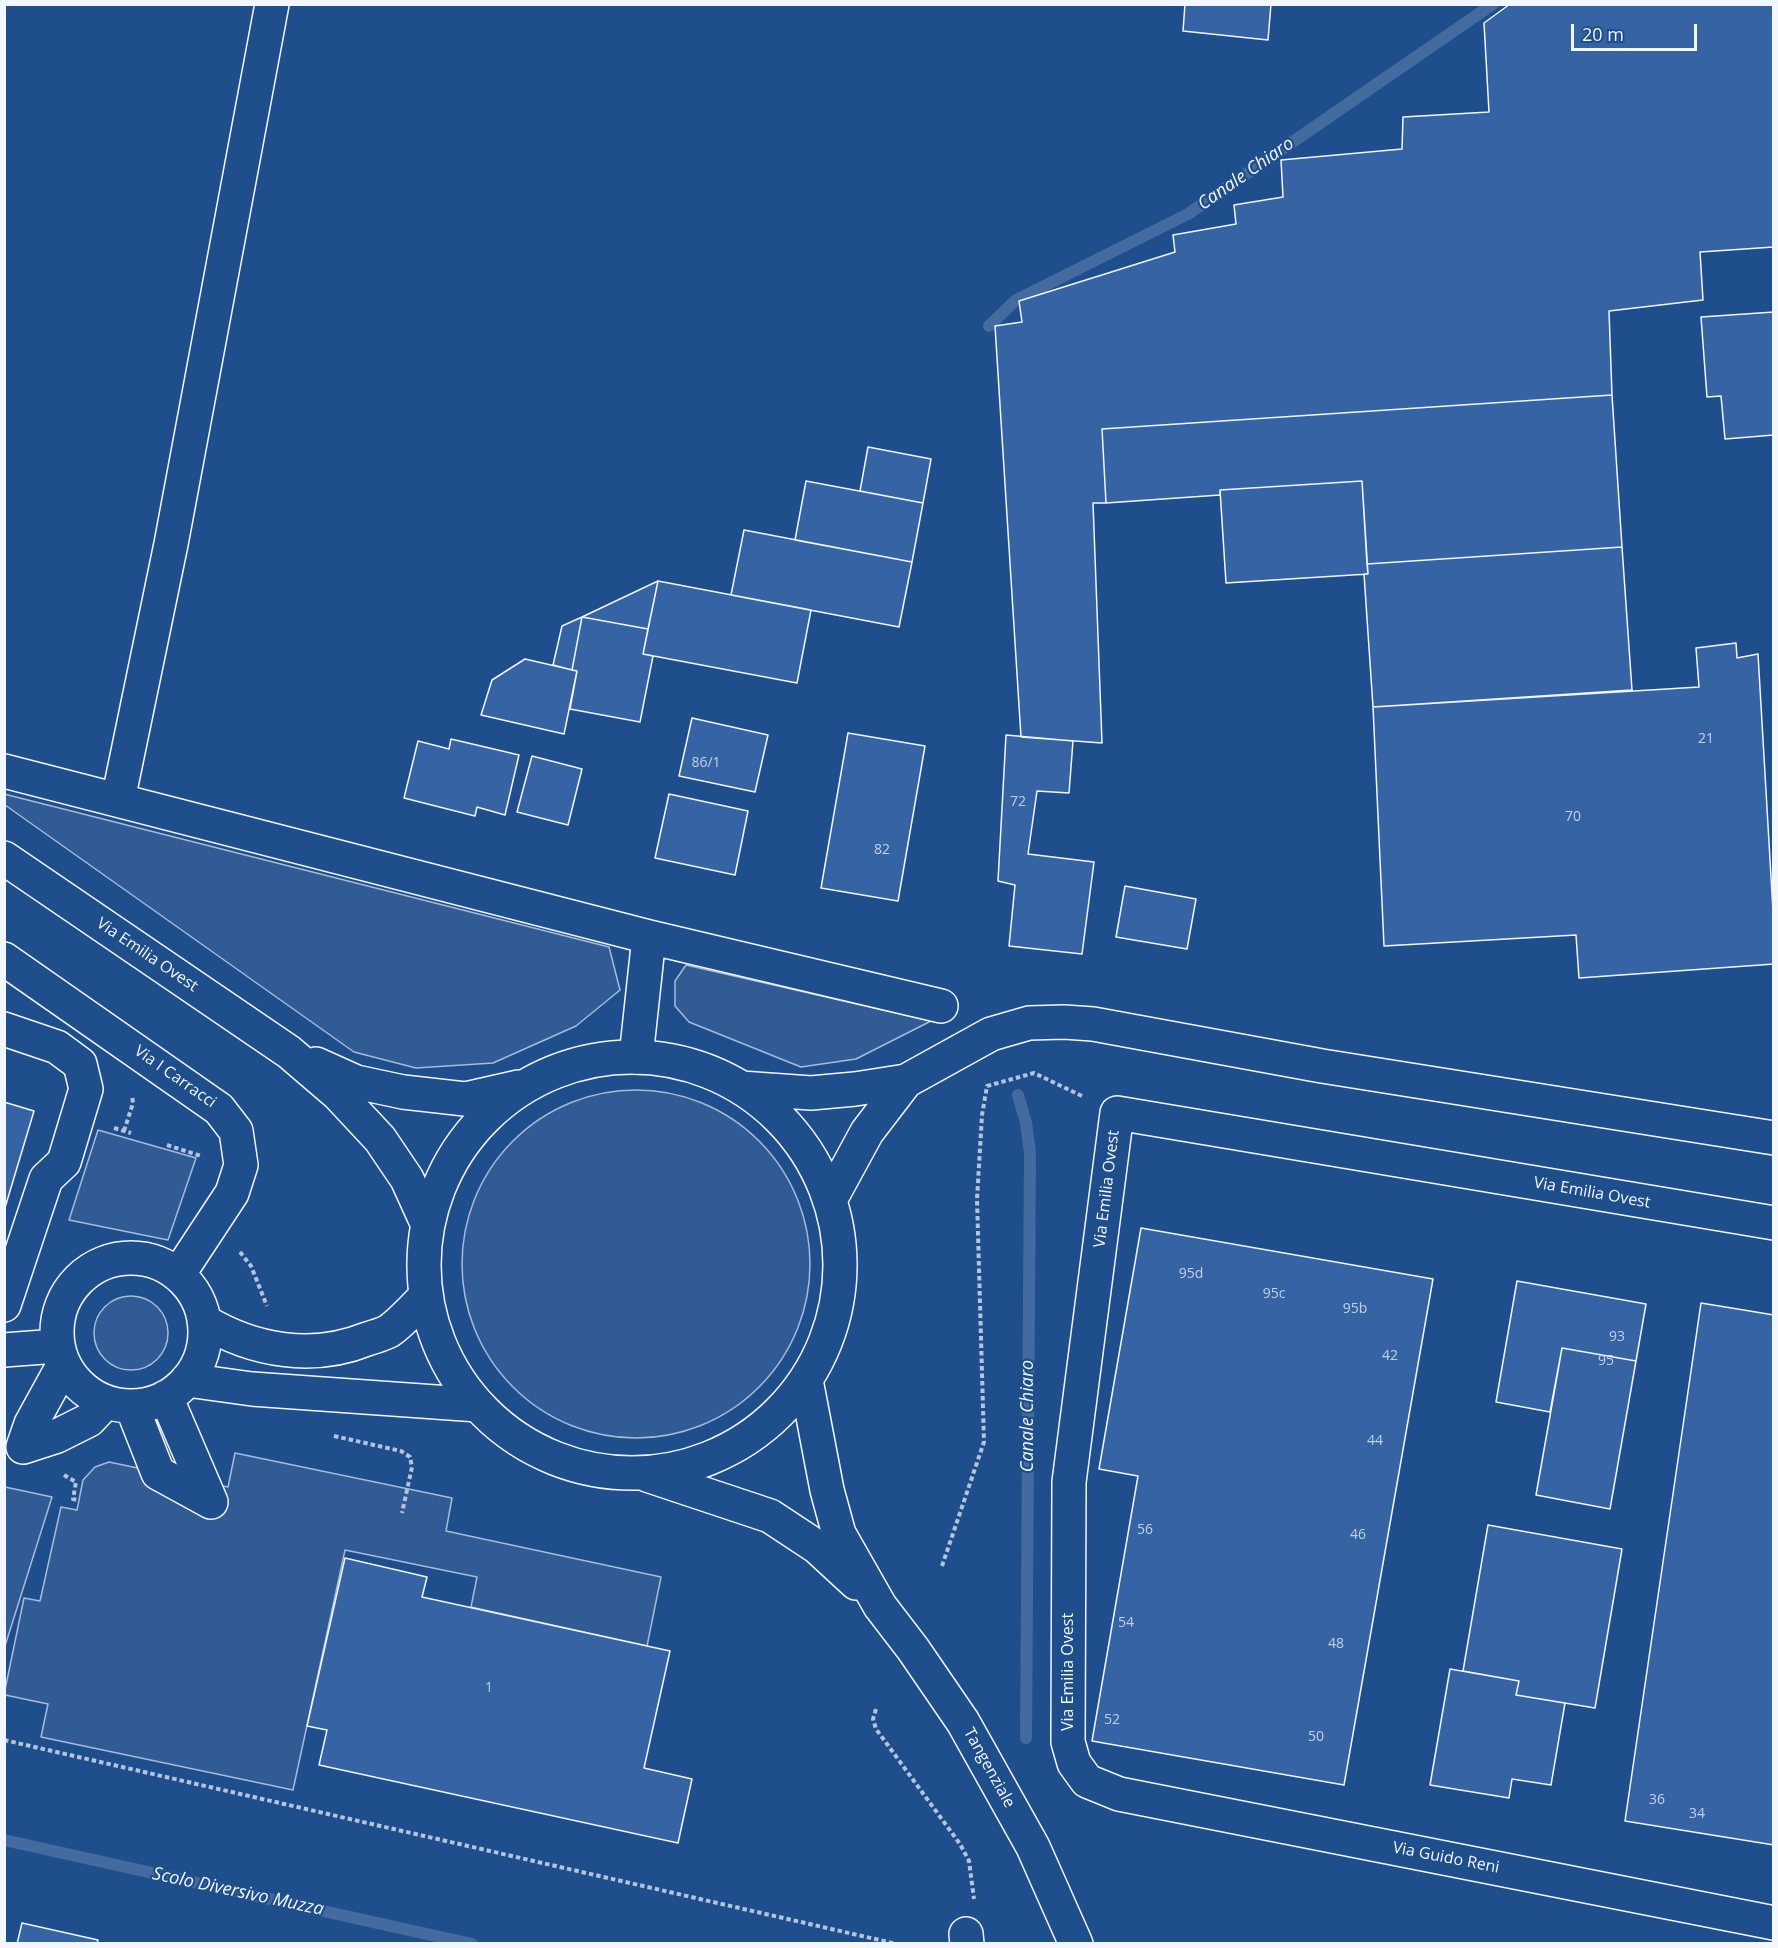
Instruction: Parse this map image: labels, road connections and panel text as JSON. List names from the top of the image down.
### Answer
{
  "streets": {
    "main road": [
      "Via Emilia Ovest",
      "Via I Carracci",
      "Tangenziale",
      "Via Guido Reni"
    ]
  },
  "crossings": [
    ["Via Emilia Ovest", "Via Guido Reni"]
  ],
  "water": ["Canale Chiaro", "Scolo Diversivo Muzza"],
  "house_numbers": [
    "21",
    "86/1",
    "72",
    "70",
    "82",
    "95d",
    "95c",
    "95b",
    "93",
    "42",
    "95",
    "44",
    "56",
    "46",
    "54",
    "48",
    "1",
    "52",
    "50",
    "36",
    "34"
  ],
  "scale_bar": "20 m"
}
